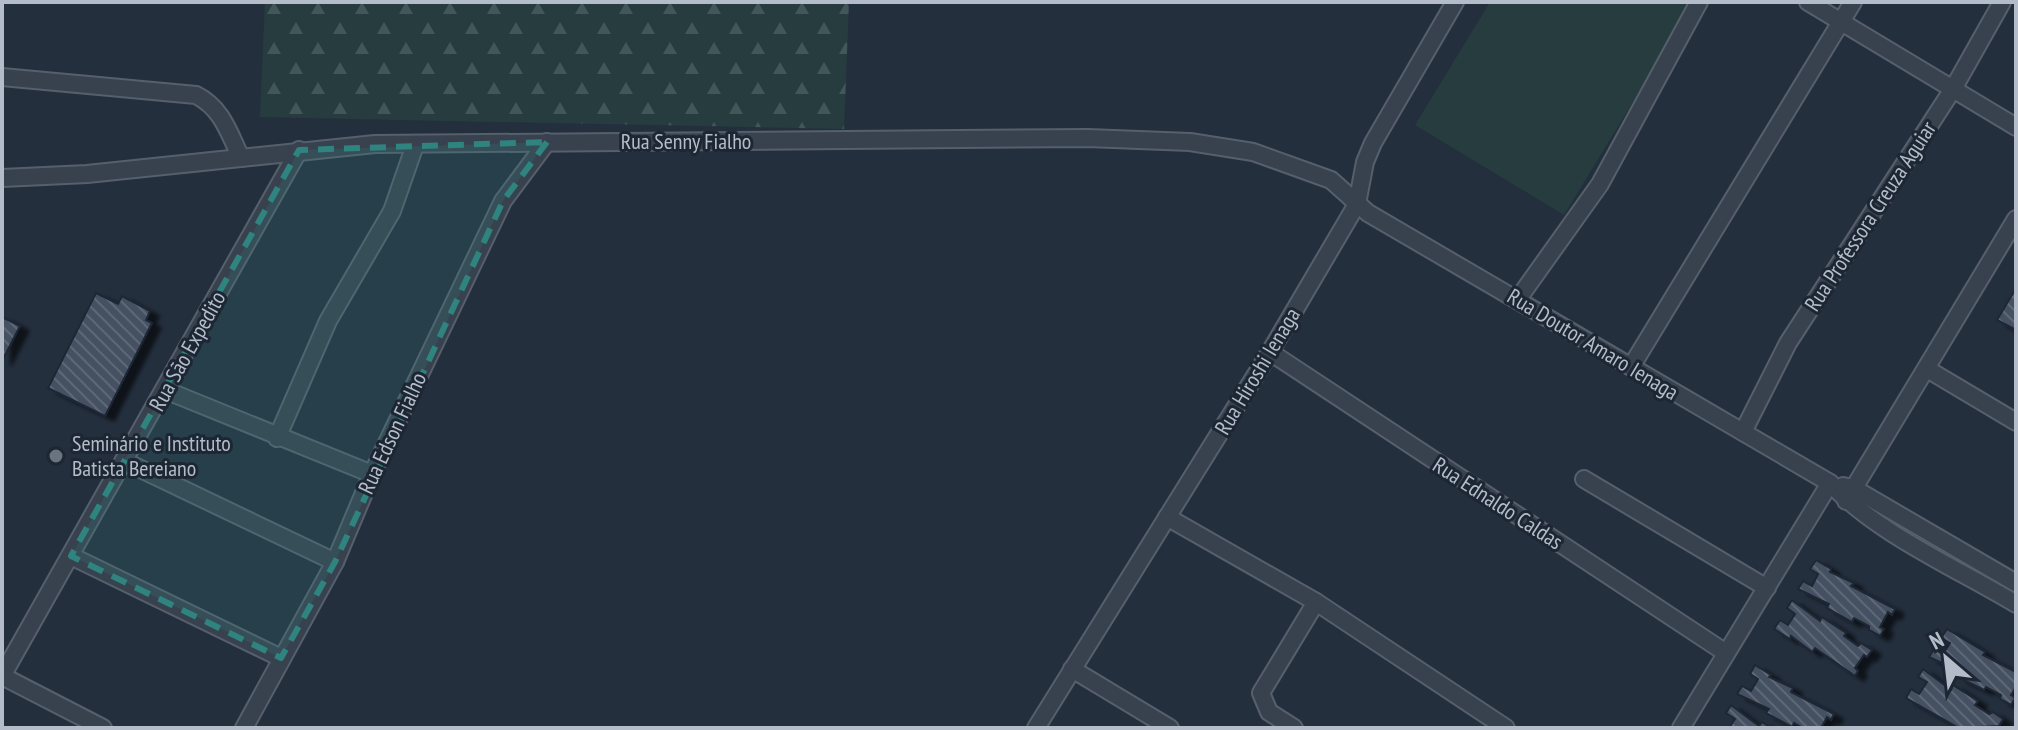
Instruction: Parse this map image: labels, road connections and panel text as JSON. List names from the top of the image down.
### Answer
{
  "streets": {
    "street": [
      "Rua Senny Fialho",
      "Rua Professora Creuza Aguiar",
      "Rua Doutor Amaro Ienaga",
      "Rua São Expedito",
      "Rua Hiroshi Ienaga",
      "Rua Edson Fialho",
      "Rua Ednaldo Caldas"
    ]
  },
  "crossings": [
    ["Rua Senny Fialho", "Rua Doutor Amaro Ienaga"],
    ["Rua Senny Fialho", "Rua São Expedito"],
    ["Rua Senny Fialho", "Rua Hiroshi Ienaga"],
    ["Rua Senny Fialho", "Rua Edson Fialho"],
    ["Rua Professora Creuza Aguiar", "Rua Doutor Amaro Ienaga"],
    ["Rua Doutor Amaro Ienaga", "Rua Hiroshi Ienaga"],
    ["Rua Hiroshi Ienaga", "Rua Ednaldo Caldas"]
  ],
  "places": ["Seminário e Instituto Batista Bereiano"],
  "north": "top left"
}
